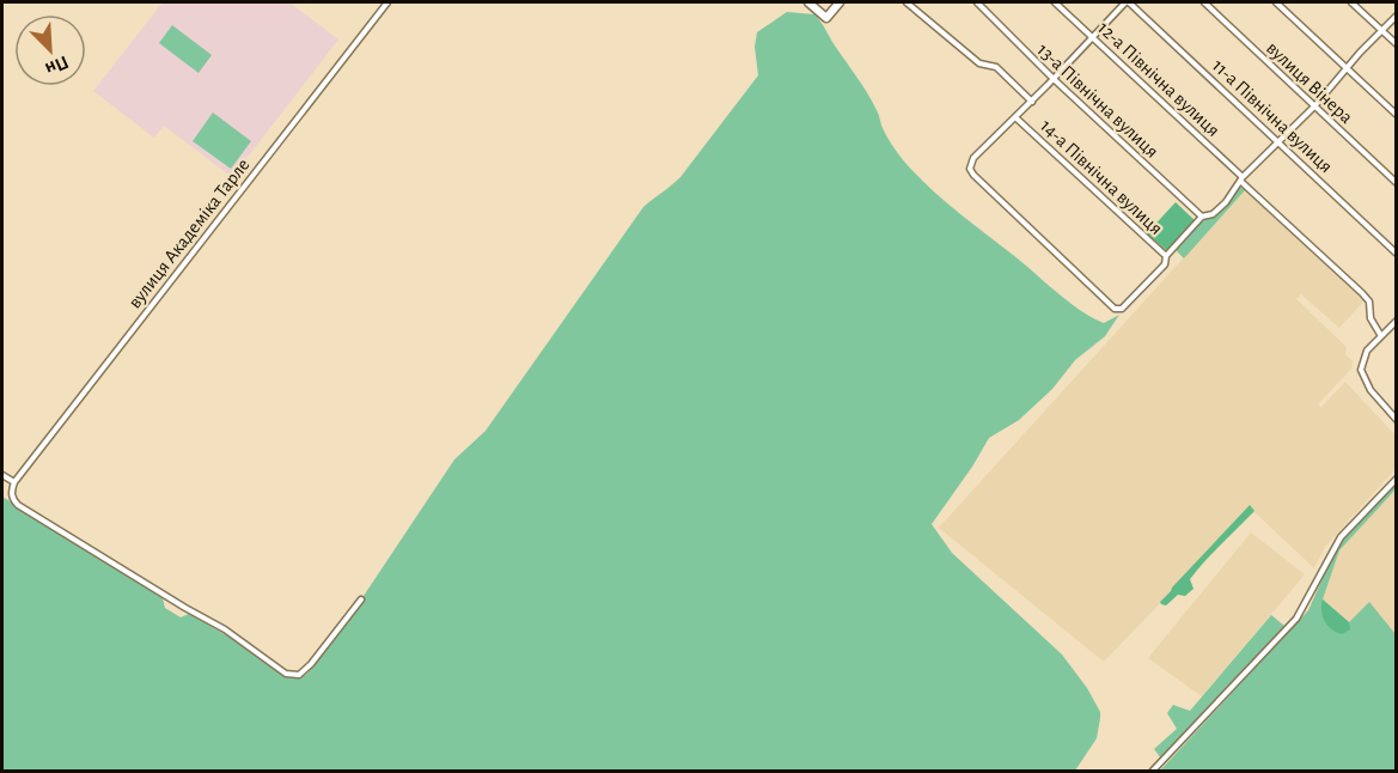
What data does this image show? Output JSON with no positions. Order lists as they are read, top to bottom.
{
  "streets": {
    "street": [
      "12-а Північна вулиця",
      "вулиця Вінера",
      "13-а Північна вулиця",
      "11-а Північна вулиця",
      "14-а Північна вулиця",
      "вулиця Академіка Тарле"
    ]
  },
  "north": "bottom right"
}
